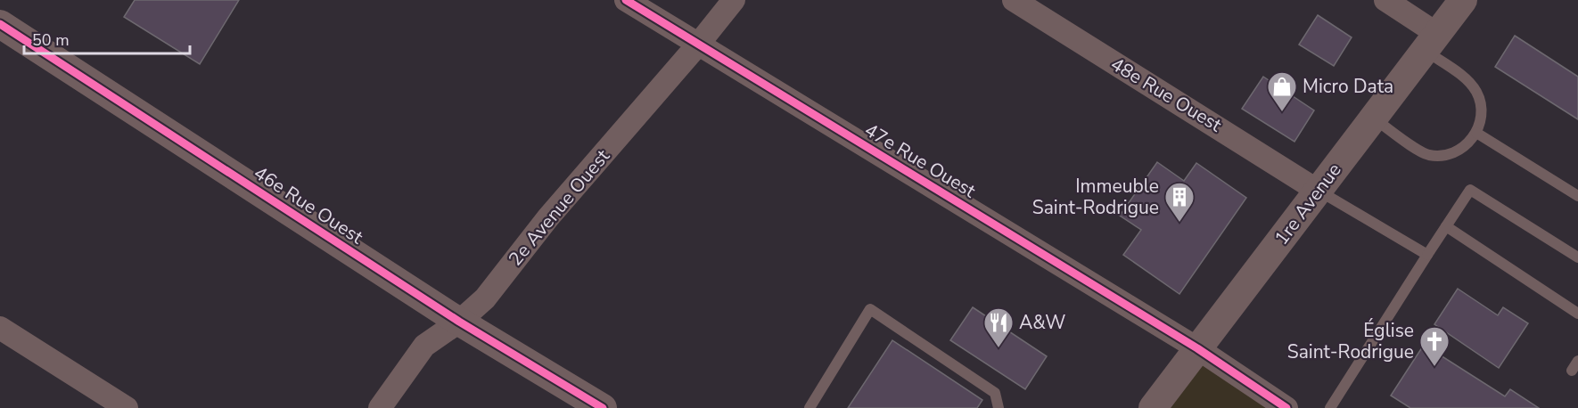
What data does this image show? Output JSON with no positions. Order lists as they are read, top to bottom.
{
  "streets": {
    "street": [
      "48e Rue Ouest",
      "47e Rue Ouest",
      "1re Avenue",
      "46e Rue Ouest",
      "2e Avenue Ouest"
    ]
  },
  "crossings": [
    ["48e Rue Ouest", "1re Avenue"],
    ["47e Rue Ouest", "1re Avenue"],
    ["47e Rue Ouest", "2e Avenue Ouest"],
    ["46e Rue Ouest", "2e Avenue Ouest"]
  ],
  "places": {
    "shop": ["Micro Data"],
    "building": ["Immeuble Saint-Rodrigue"],
    "restaurant": ["A&W"],
    "church": ["Église Saint-Rodrigue"]
  },
  "scale_bar": "50 m"
}
